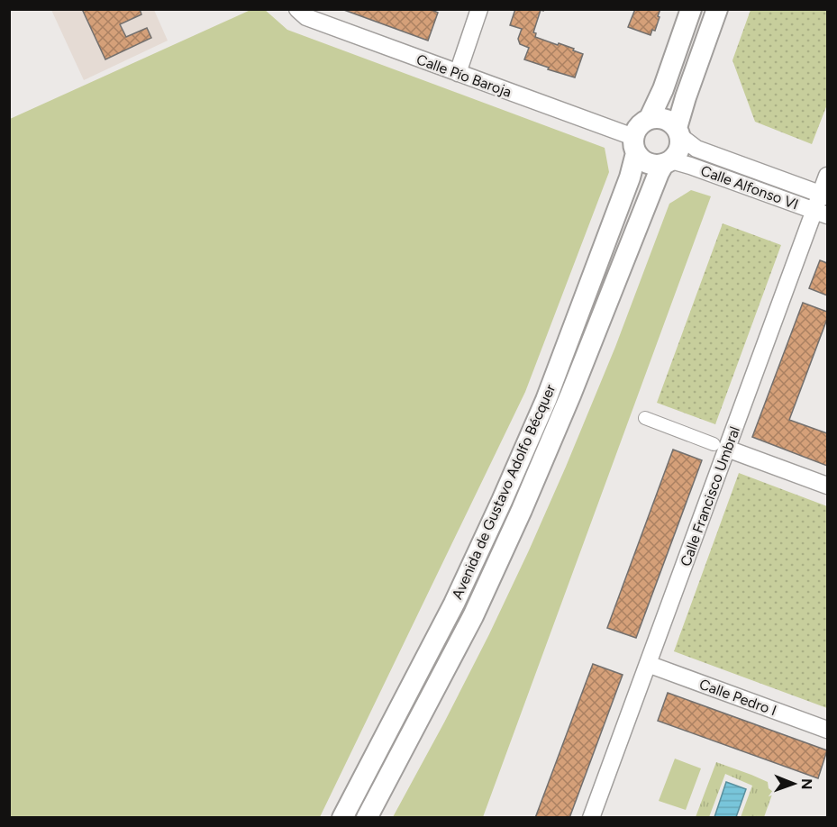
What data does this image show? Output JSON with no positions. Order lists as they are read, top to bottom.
{
  "streets": {
    "street": [
      "Calle Pío Baroja",
      "Calle Alfonso VI",
      "Avenida de Gustavo Adolfo Bécquer",
      "Calle Francisco Umbral",
      "Calle Pedro I"
    ]
  },
  "crossings": [
    ["Calle Pío Baroja", "Calle Alfonso VI"],
    ["Calle Pío Baroja", "Avenida de Gustavo Adolfo Bécquer"],
    ["Calle Alfonso VI", "Avenida de Gustavo Adolfo Bécquer"],
    ["Calle Alfonso VI", "Calle Francisco Umbral"],
    ["Calle Francisco Umbral", "Calle Pedro I"]
  ],
  "north": "right"
}
